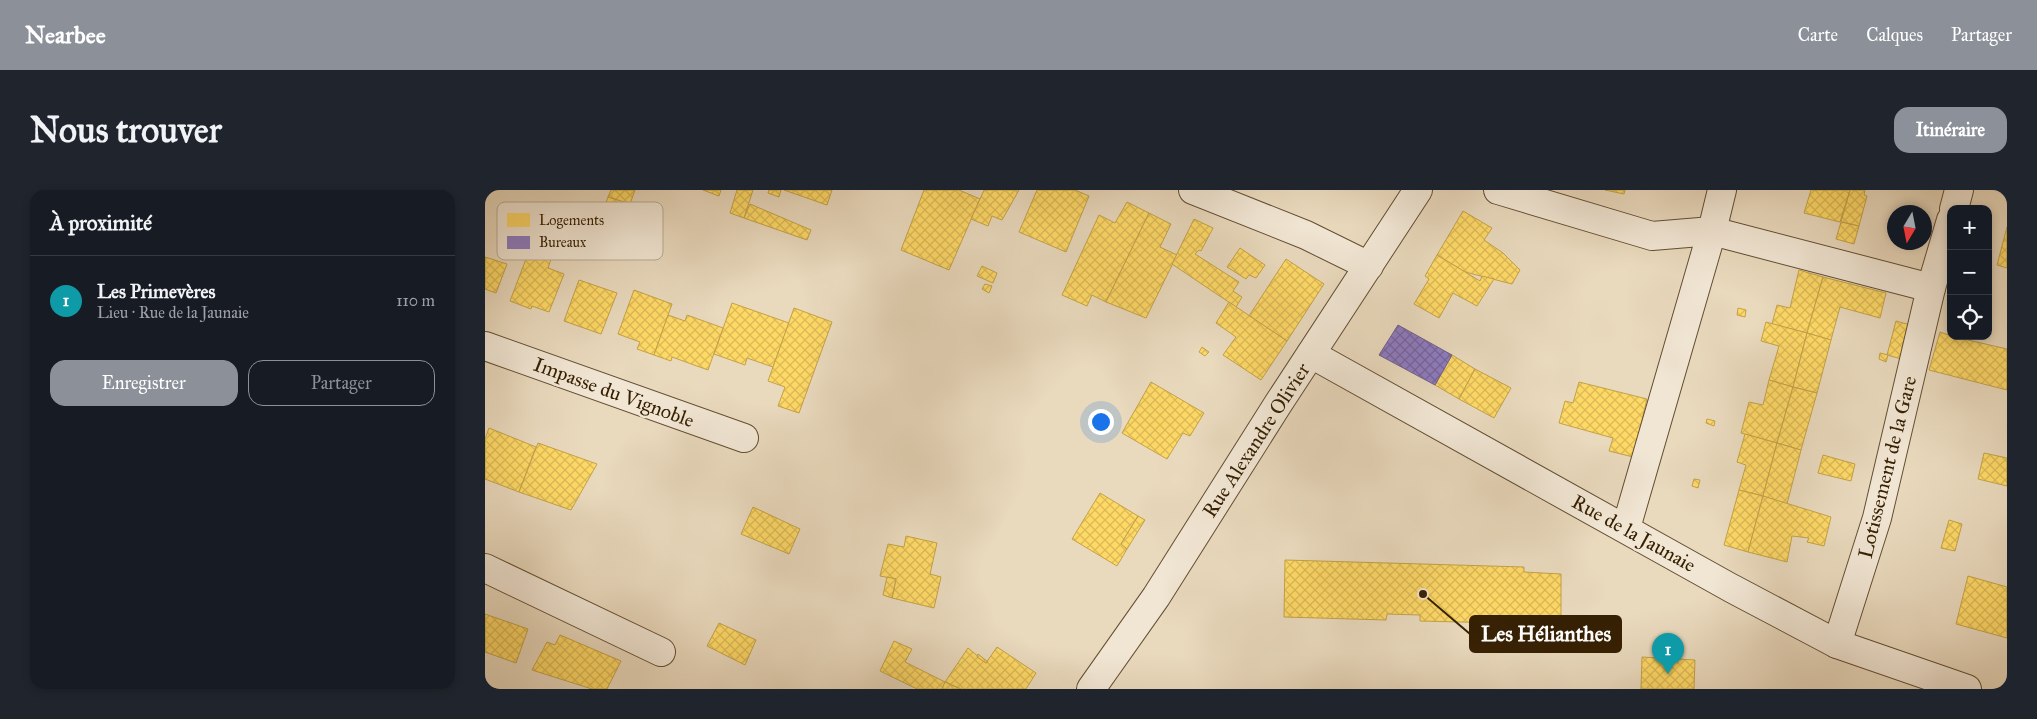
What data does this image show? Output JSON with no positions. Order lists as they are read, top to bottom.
{
  "streets": {
    "street": [
      "Impasse du Vignoble",
      "Rue Alexandre Olivier",
      "Lotissement de la Gare",
      "Rue de la Jaunaie"
    ]
  },
  "crossings": [
    ["Rue Alexandre Olivier", "Rue de la Jaunaie"],
    ["Lotissement de la Gare", "Rue de la Jaunaie"]
  ],
  "places": ["Les Hélianthes"],
  "legend": ["Logements", "Bureaux"],
  "north": "bottom",
  "page": {
    "header": "Nearbee",
    "nav": ["Carte", "Calques", "Partager"],
    "buttons": [
      "Itinéraire",
      ["Enregistrer", "Partager"]
    ],
    "title": "Nous trouver",
    "heading": "À proximité",
    "map_buttons": ["+", "−"],
    "list": [
      {
        "mark": "1",
        "name": "Les Primevères",
        "note": "Lieu · Rue de la Jaunaie",
        "value": "110 m"
      }
    ],
    "pins": "1"
  }
}
